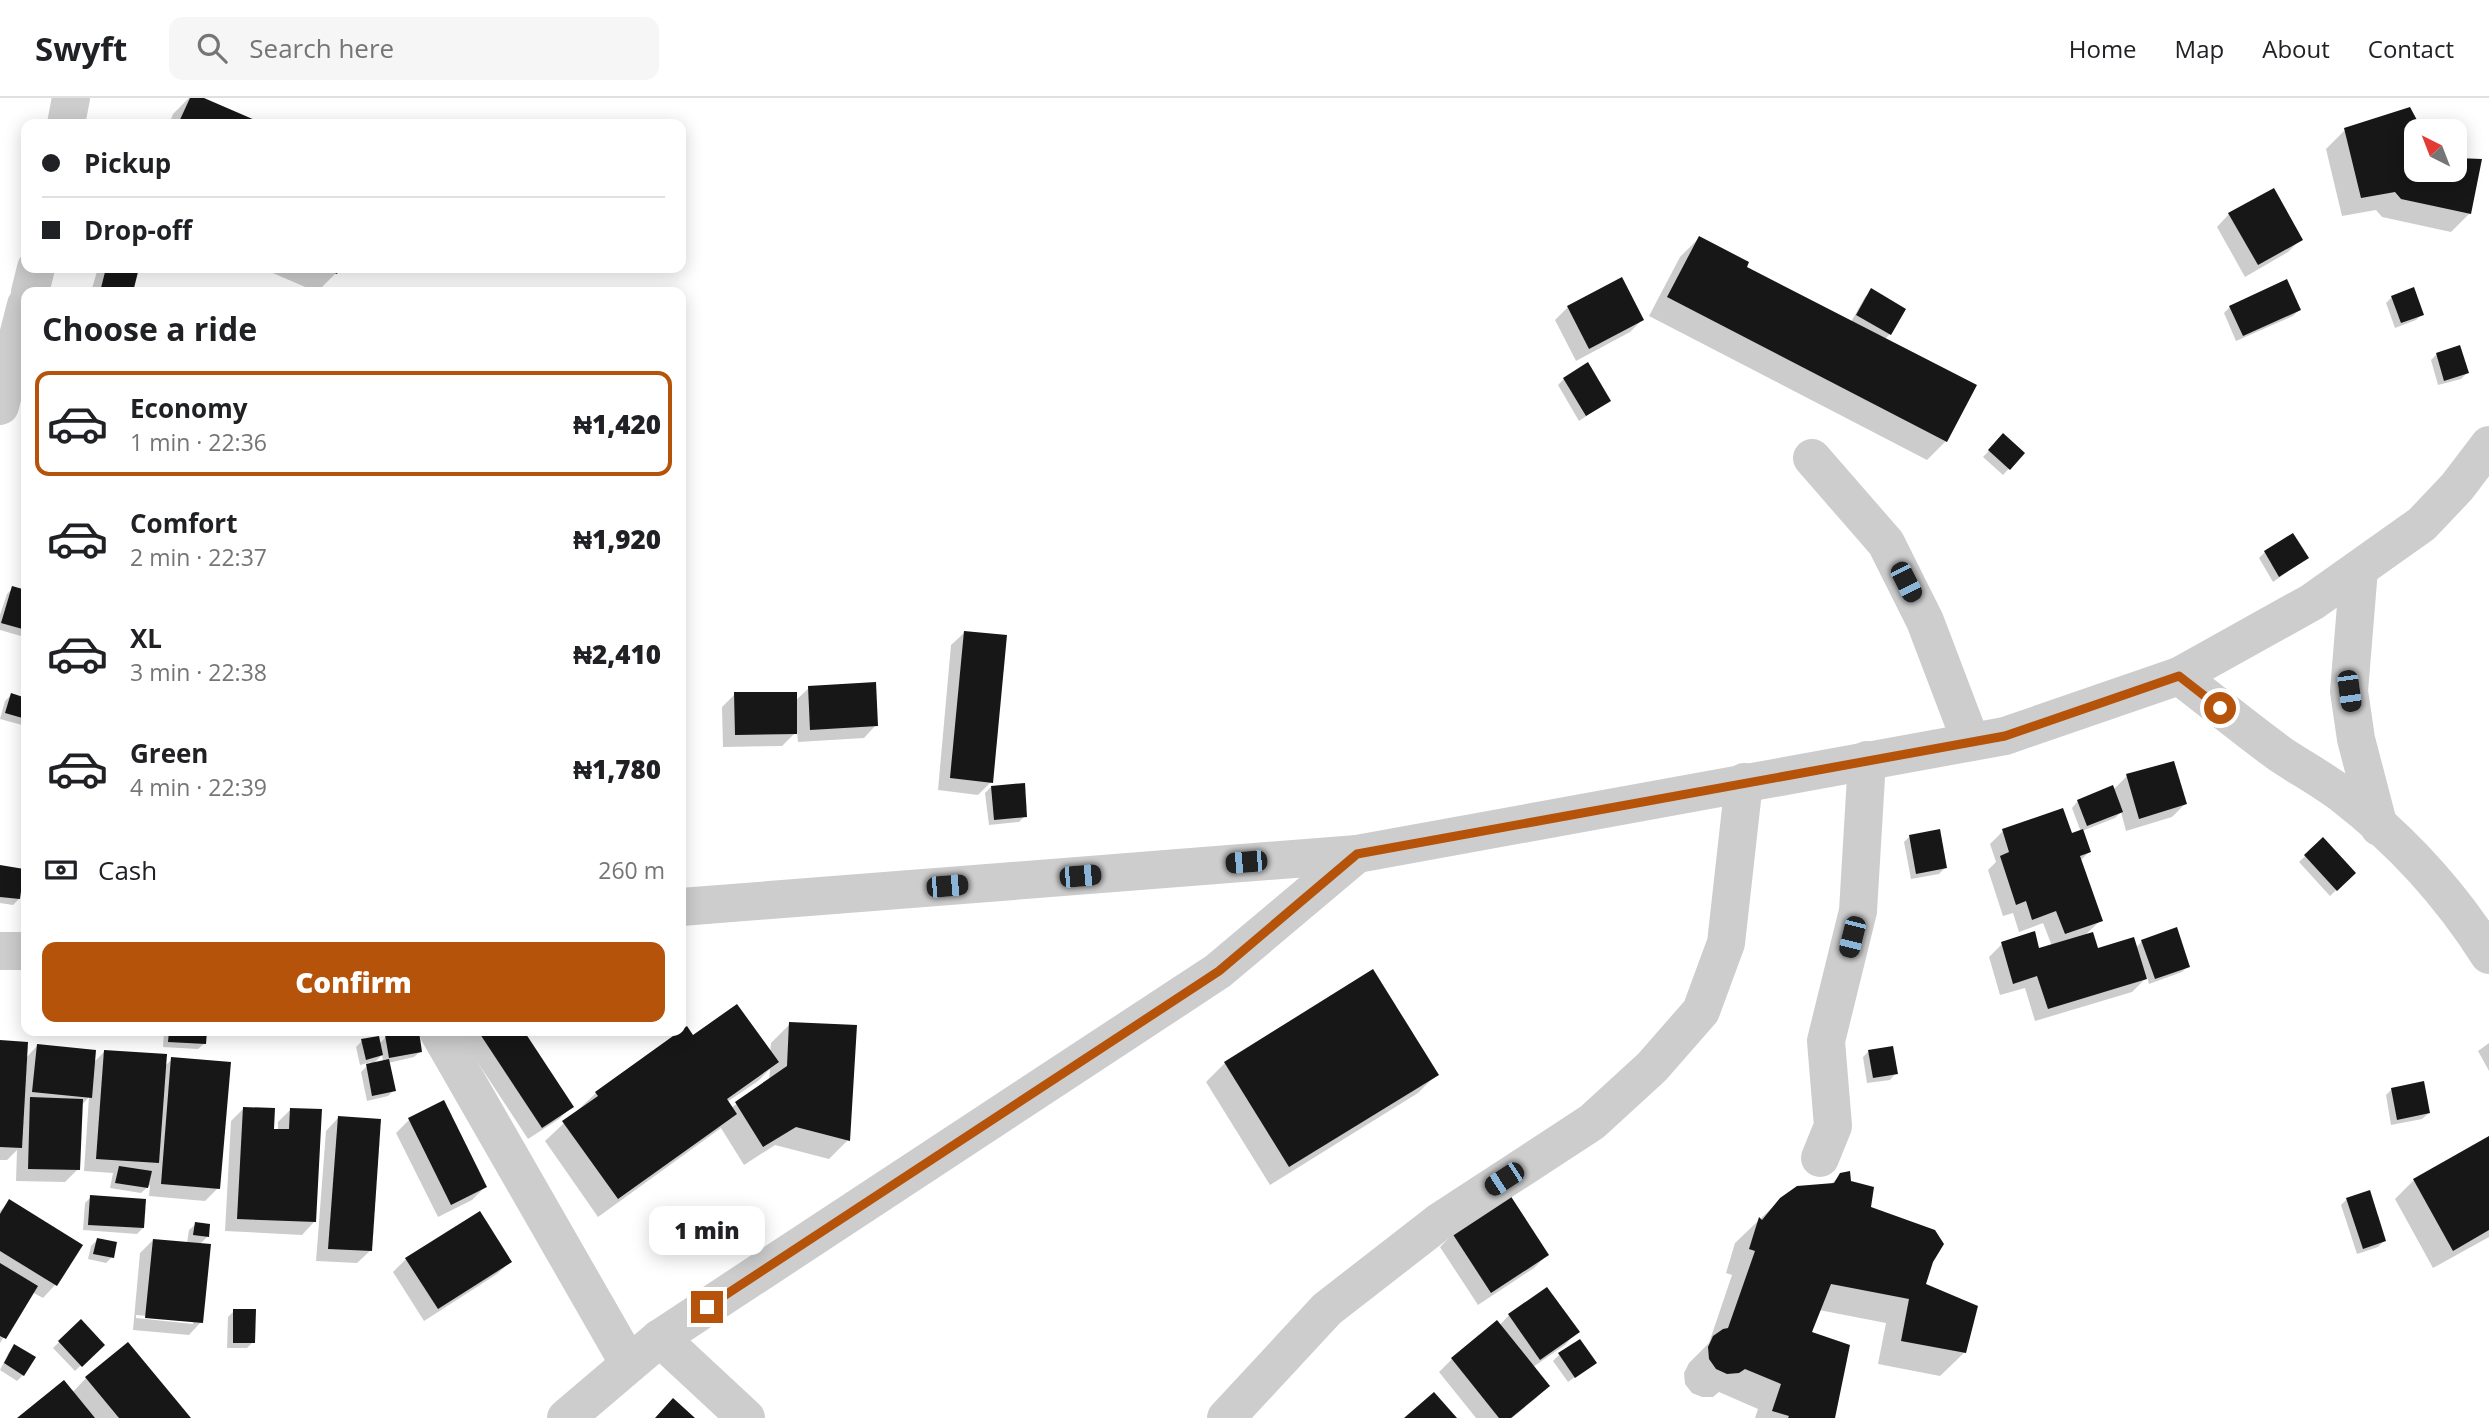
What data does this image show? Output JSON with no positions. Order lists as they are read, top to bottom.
{
  "north": "top left",
  "page": {
    "header": "Swyft",
    "search": "Search here",
    "nav": [
      "Home",
      "Map",
      "About",
      "Contact"
    ],
    "banner": ["Pickup", "Drop-off"],
    "heading": "Choose a ride",
    "list": [
      {
        "name": "Economy",
        "note": "1 min · 22:36",
        "value": "₦1,420"
      },
      {
        "name": "Comfort",
        "note": "2 min · 22:37",
        "value": "₦1,920"
      },
      {
        "name": "XL",
        "note": "3 min · 22:38",
        "value": "₦2,410"
      },
      {
        "name": "Green",
        "note": "4 min · 22:39",
        "value": "₦1,780"
      }
    ],
    "pay": ["Cash", "260 m"],
    "buttons": "Confirm",
    "bubble": "1 min"
  }
}
